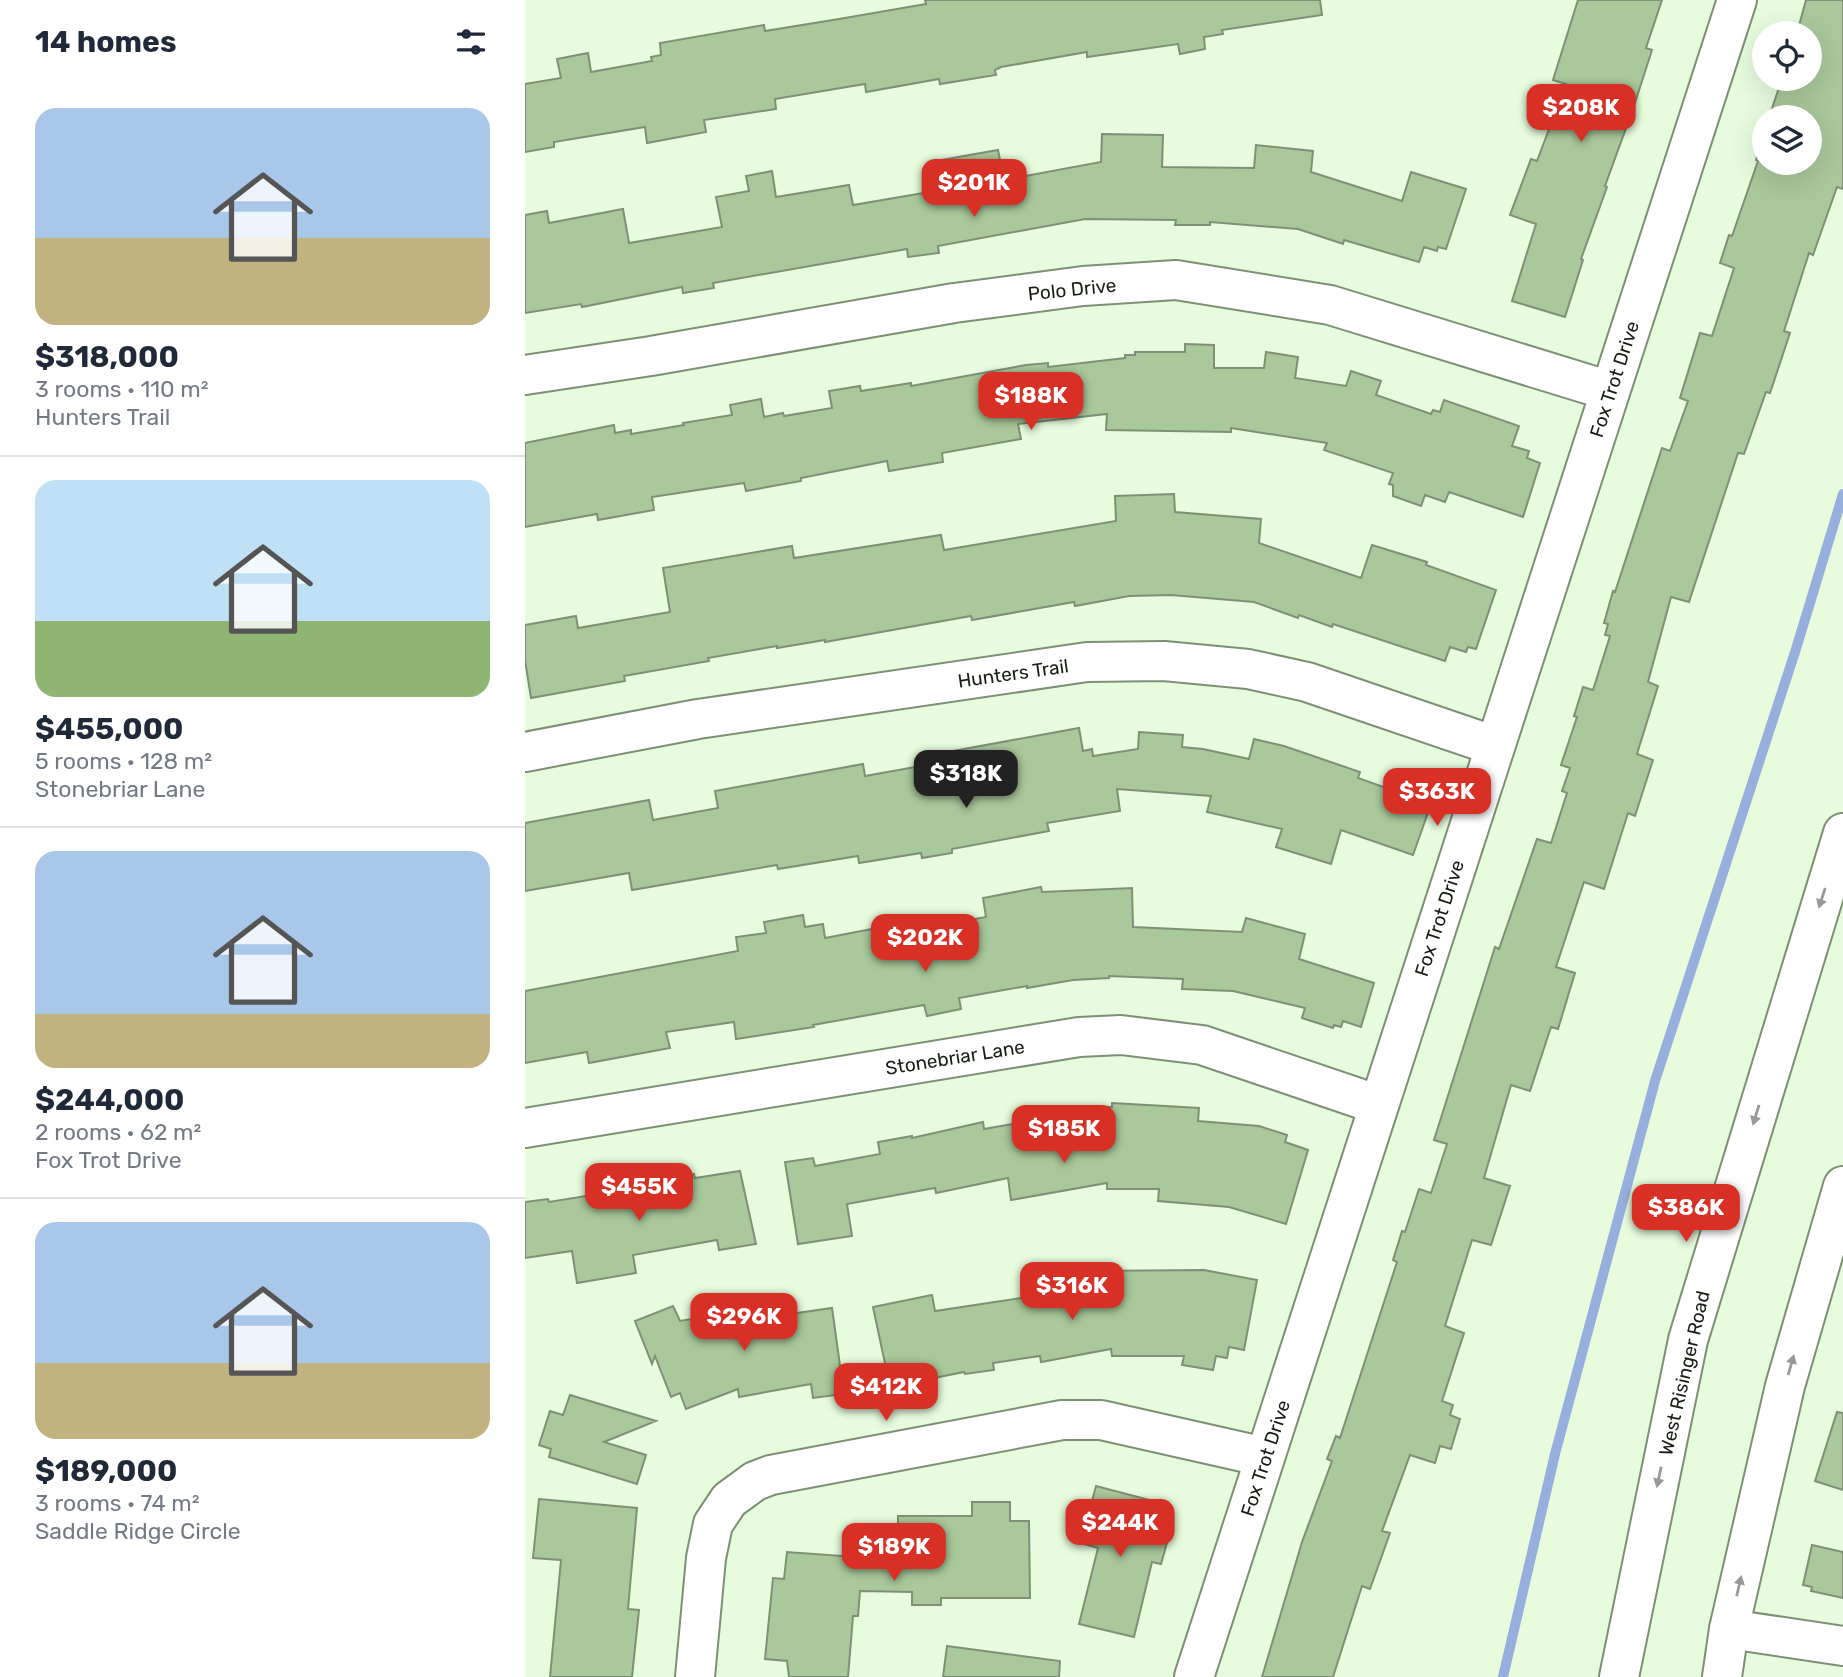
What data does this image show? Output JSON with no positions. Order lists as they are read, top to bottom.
{
  "streets": {
    "street": [
      "Polo Drive",
      "Fox Trot Drive",
      "Hunters Trail",
      "Stonebriar Lane",
      "West Risinger Road"
    ]
  },
  "crossings": [
    ["Polo Drive", "Fox Trot Drive"],
    ["Fox Trot Drive", "Hunters Trail"],
    ["Fox Trot Drive", "Stonebriar Lane"]
  ],
  "page": {
    "heading": "14 homes",
    "list": [
      {
        "name": "$318,000",
        "note": "3 rooms · 110 m² · Hunters Trail"
      },
      {
        "name": "$455,000",
        "note": "5 rooms · 128 m² · Stonebriar Lane"
      },
      {
        "name": "$244,000",
        "note": "2 rooms · 62 m² · Fox Trot Drive"
      },
      {
        "name": "$189,000",
        "note": "3 rooms · 74 m² · Saddle Ridge Circle"
      }
    ],
    "price": [
      "$208K",
      "$201K",
      "$188K",
      "$318K",
      "$363K",
      "$202K",
      "$185K",
      "$455K",
      "$386K",
      "$316K",
      "$296K",
      "$412K",
      "$244K",
      "$189K"
    ]
  }
}
